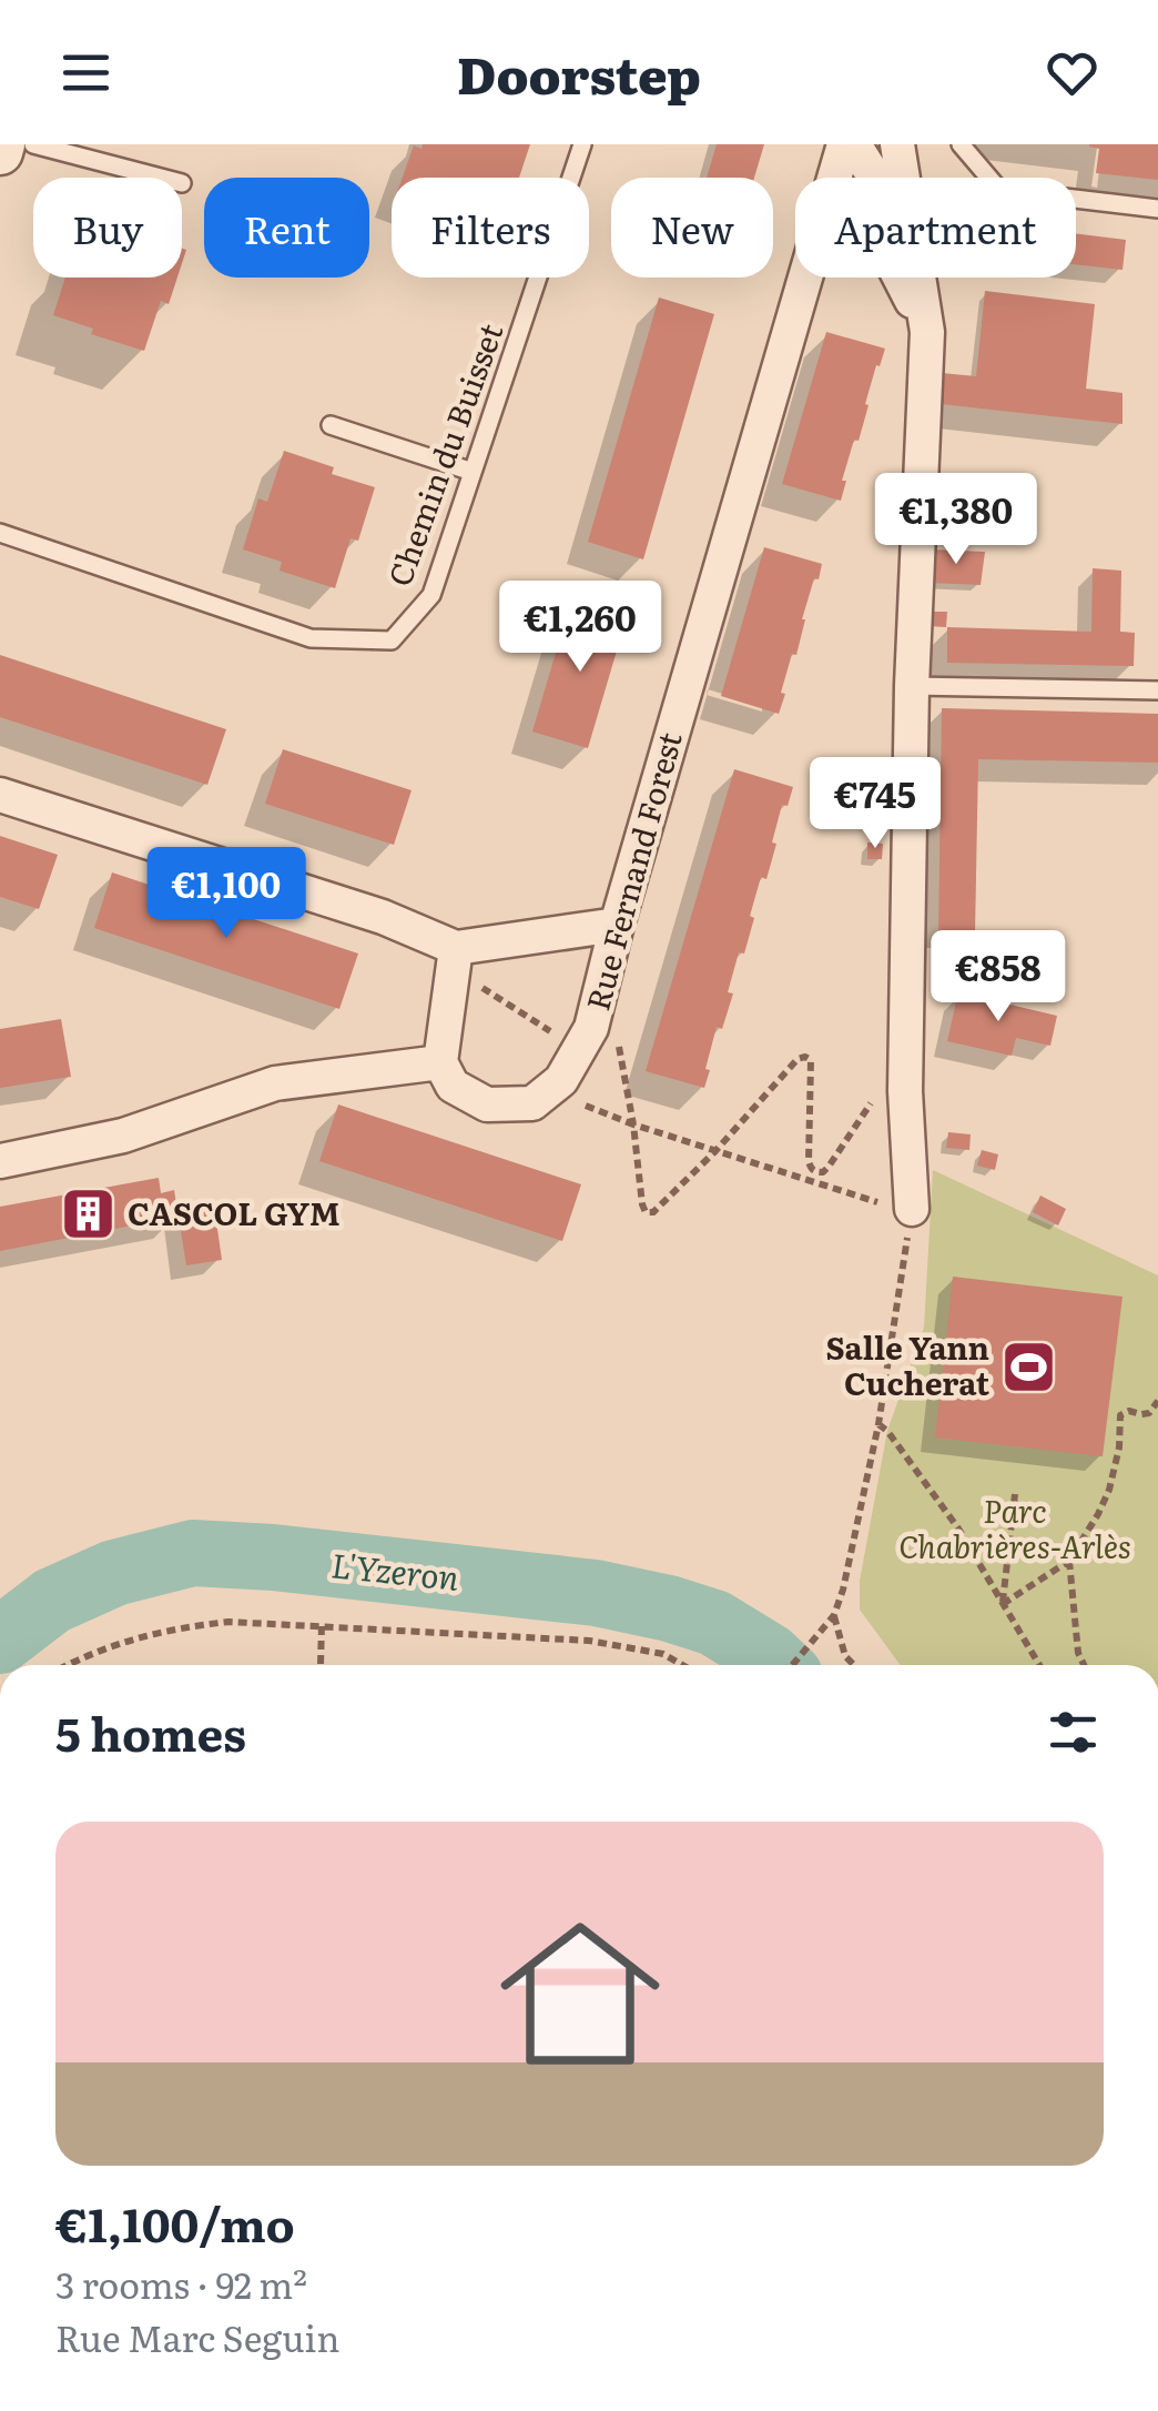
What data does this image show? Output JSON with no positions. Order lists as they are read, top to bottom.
{
  "streets": {
    "street": ["Rue Fernand Forest"],
    "lane": ["Chemin du Buisset"]
  },
  "water": ["L'Yzeron"],
  "parks": ["Parc Chabrières-Arlès"],
  "places": {
    "building": ["CASCOL GYM"],
    "sports": ["Salle Yann Cucherat"]
  },
  "page": {
    "header": "Doorstep",
    "chip": [
      "Buy",
      "Rent",
      "Filters",
      "New",
      "Apartment"
    ],
    "price": [
      "€1,380",
      "€1,260",
      "€745",
      "€1,100",
      "€858"
    ],
    "heading": "5 homes",
    "list": [
      {
        "name": "€1,100/mo",
        "note": "3 rooms · 92 m² · Rue Marc Seguin"
      }
    ]
  }
}
